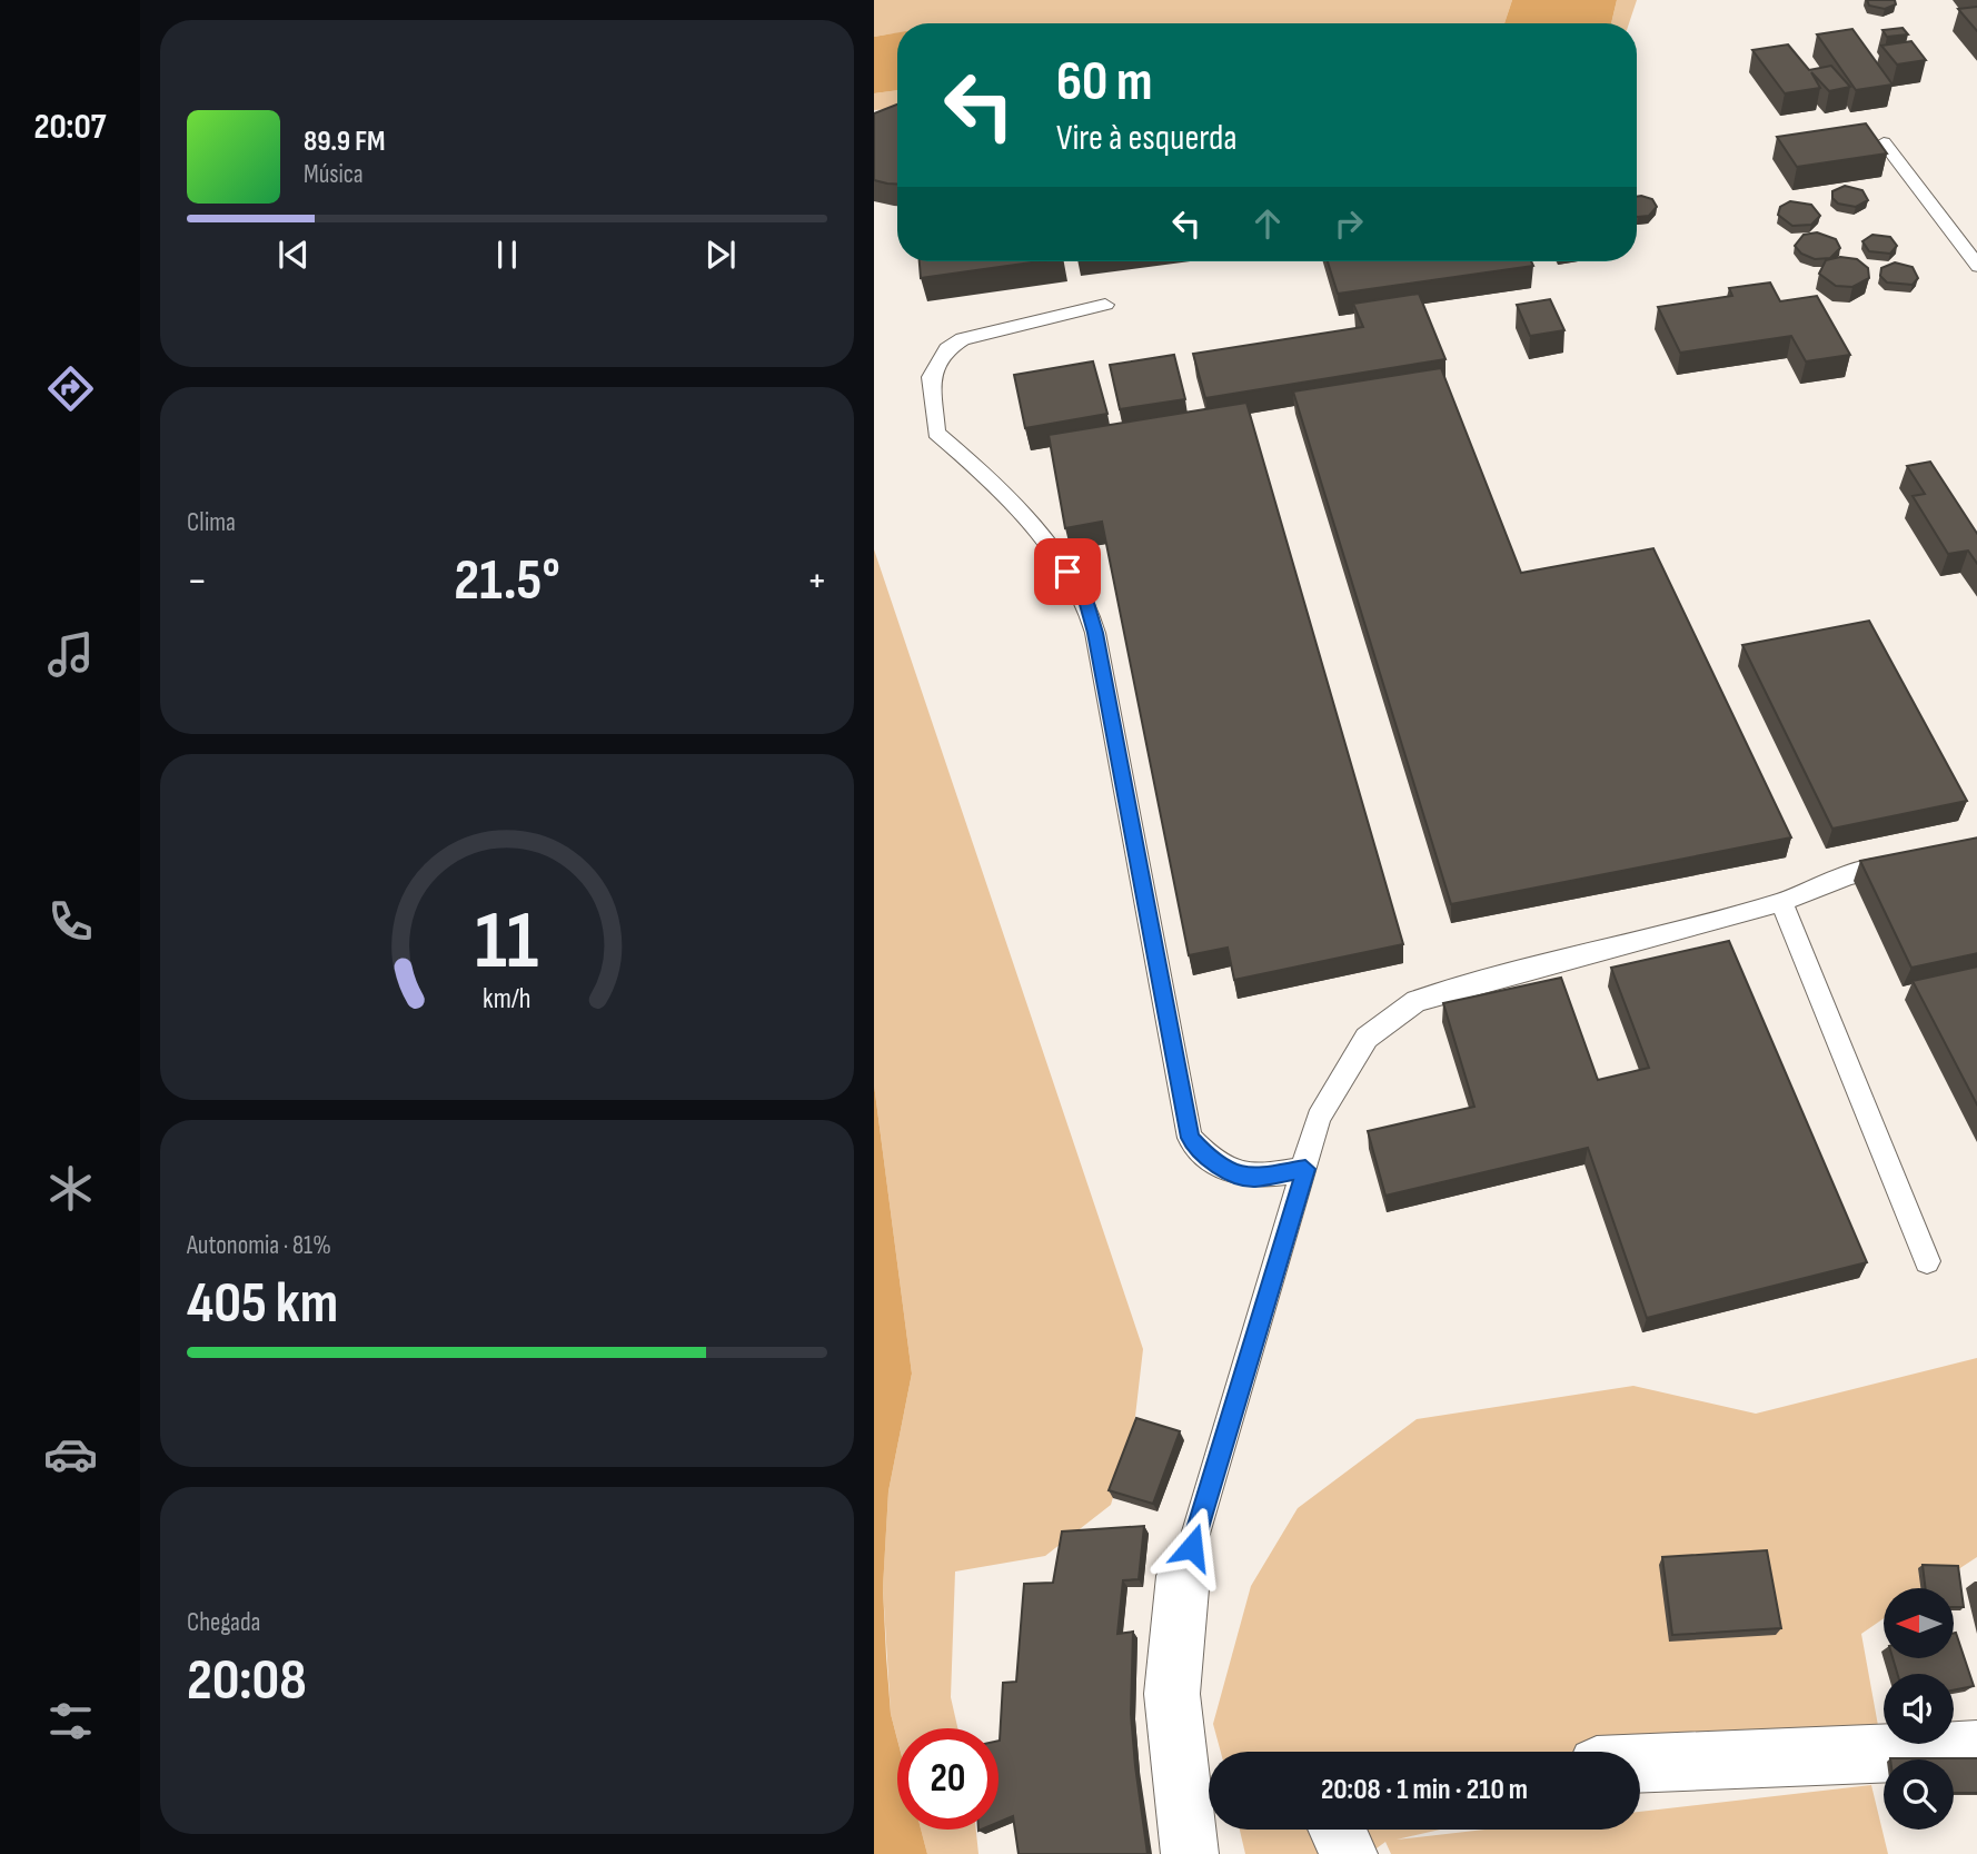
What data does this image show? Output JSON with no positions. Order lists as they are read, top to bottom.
{
  "north": "left",
  "page": {
    "tabs": "20:07",
    "turn": ["60 m", "Vire à esquerda"],
    "song": ["89.9 FM", "Música"],
    "tile": [
      "Clima",
      ["Autonomia · 81%", "405 km"],
      ["Chegada", "20:08"]
    ],
    "heat": ["−", "21.5°", "+"],
    "limit": "20",
    "trip": "20:08 · 1 min · 210 m",
    "gauge": ["11", "km/h"]
  }
}
